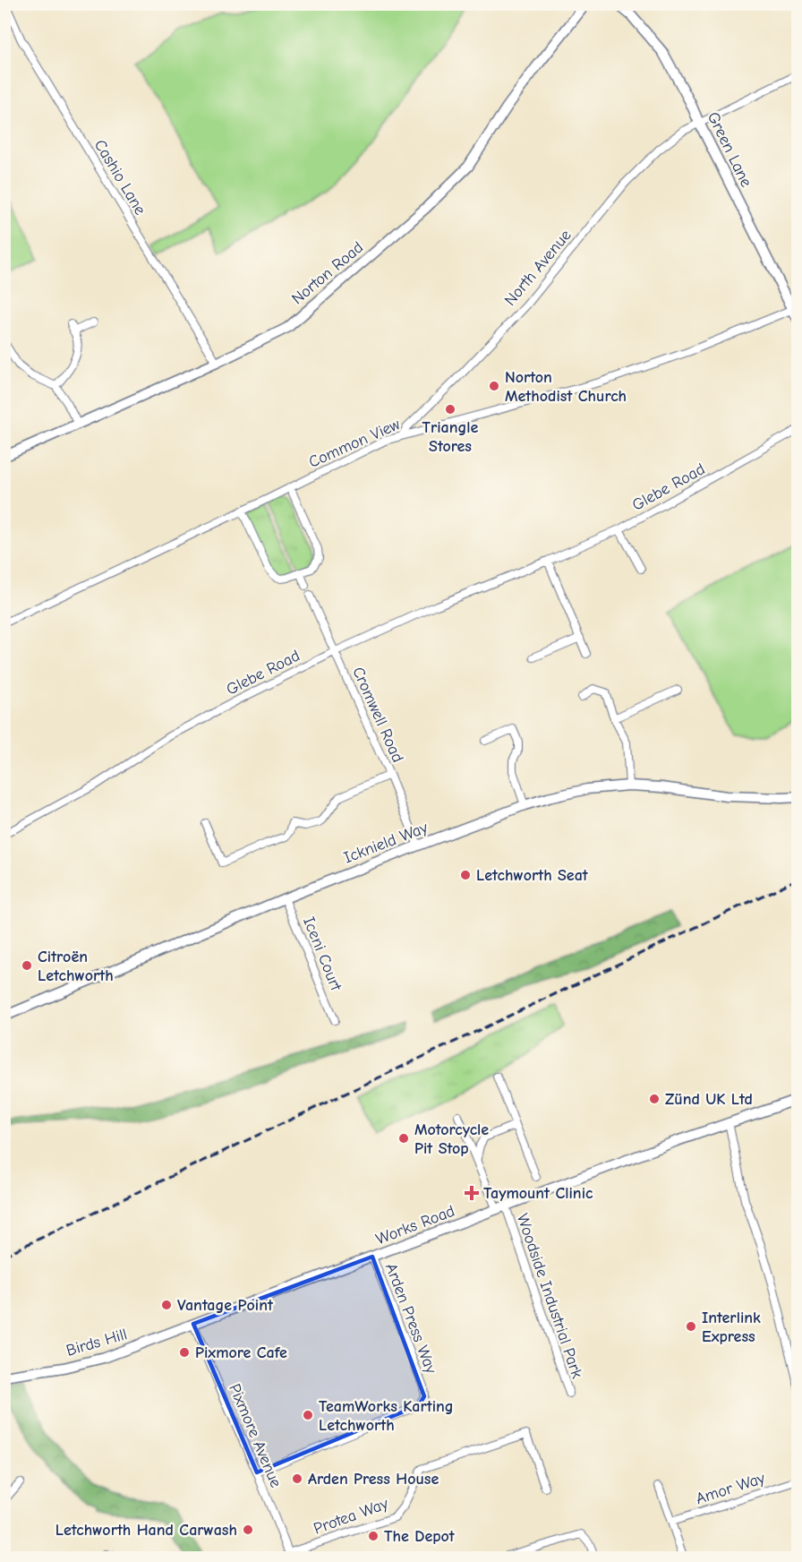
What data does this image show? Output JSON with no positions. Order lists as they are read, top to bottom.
{
  "streets": {
    "street": [
      "Green Lane",
      "Cashio Lane",
      "North Avenue",
      "Norton Road",
      "Common View",
      "Glebe Road",
      "Cromwell Road",
      "Icknield Way",
      "Iceni Court",
      "Works Road",
      "Woodside Industrial Park",
      "Arden Press Way",
      "Birds Hill",
      "Pixmore Avenue",
      "Amor Way",
      "Protea Way"
    ]
  },
  "crossings": [
    ["Green Lane", "North Avenue"],
    ["Green Lane", "Common View"],
    ["Cashio Lane", "Norton Road"],
    ["North Avenue", "Common View"],
    ["Glebe Road", "Cromwell Road"],
    ["Cromwell Road", "Icknield Way"],
    ["Icknield Way", "Iceni Court"],
    ["Works Road", "Woodside Industrial Park"],
    ["Works Road", "Arden Press Way"],
    ["Works Road", "Birds Hill"],
    ["Works Road", "Pixmore Avenue"],
    ["Arden Press Way", "Pixmore Avenue"],
    ["Birds Hill", "Pixmore Avenue"],
    ["Pixmore Avenue", "Protea Way"]
  ],
  "places": {
    "other": [
      "Norton Methodist Church",
      "Triangle Stores",
      "Letchworth Seat",
      "Citroën Letchworth",
      "Zünd UK Ltd",
      "Motorcycle Pit Stop",
      "Vantage Point",
      "Interlink Express",
      "Pixmore Cafe",
      "TeamWorks Karting Letchworth",
      "Arden Press House",
      "Letchworth Hand Carwash",
      "The Depot"
    ],
    "health": ["Taymount Clinic"]
  }
}
